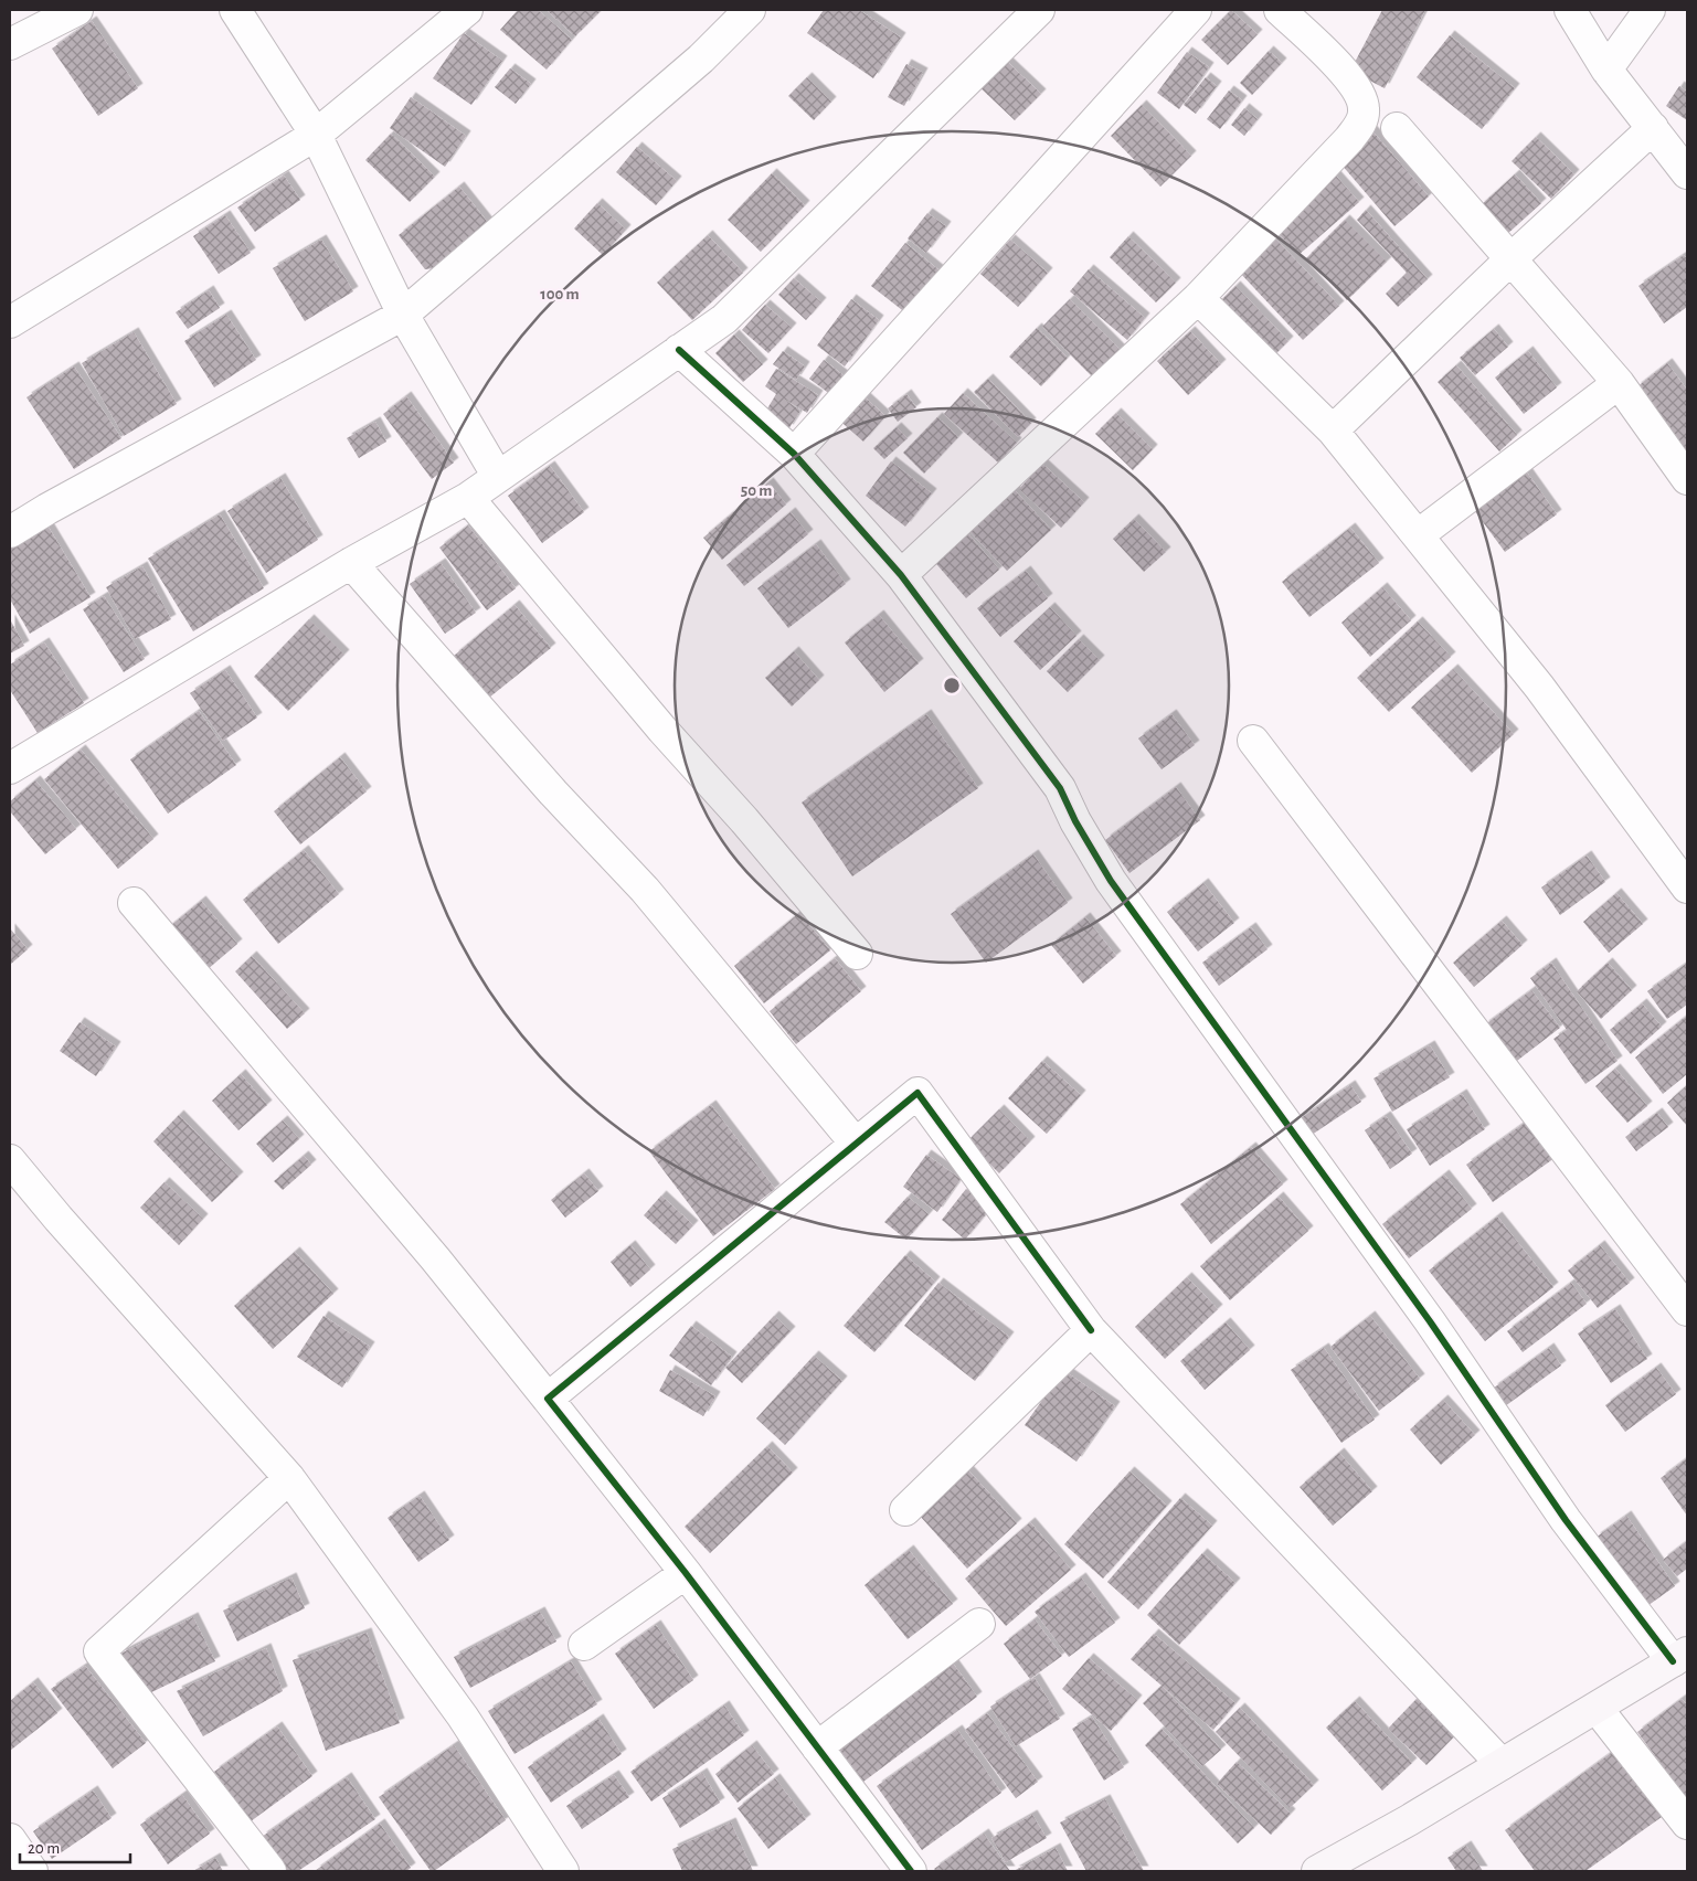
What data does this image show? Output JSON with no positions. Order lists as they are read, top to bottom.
{
  "scale_bar": "20 m",
  "rings": ["100 m", "50 m"]
}
